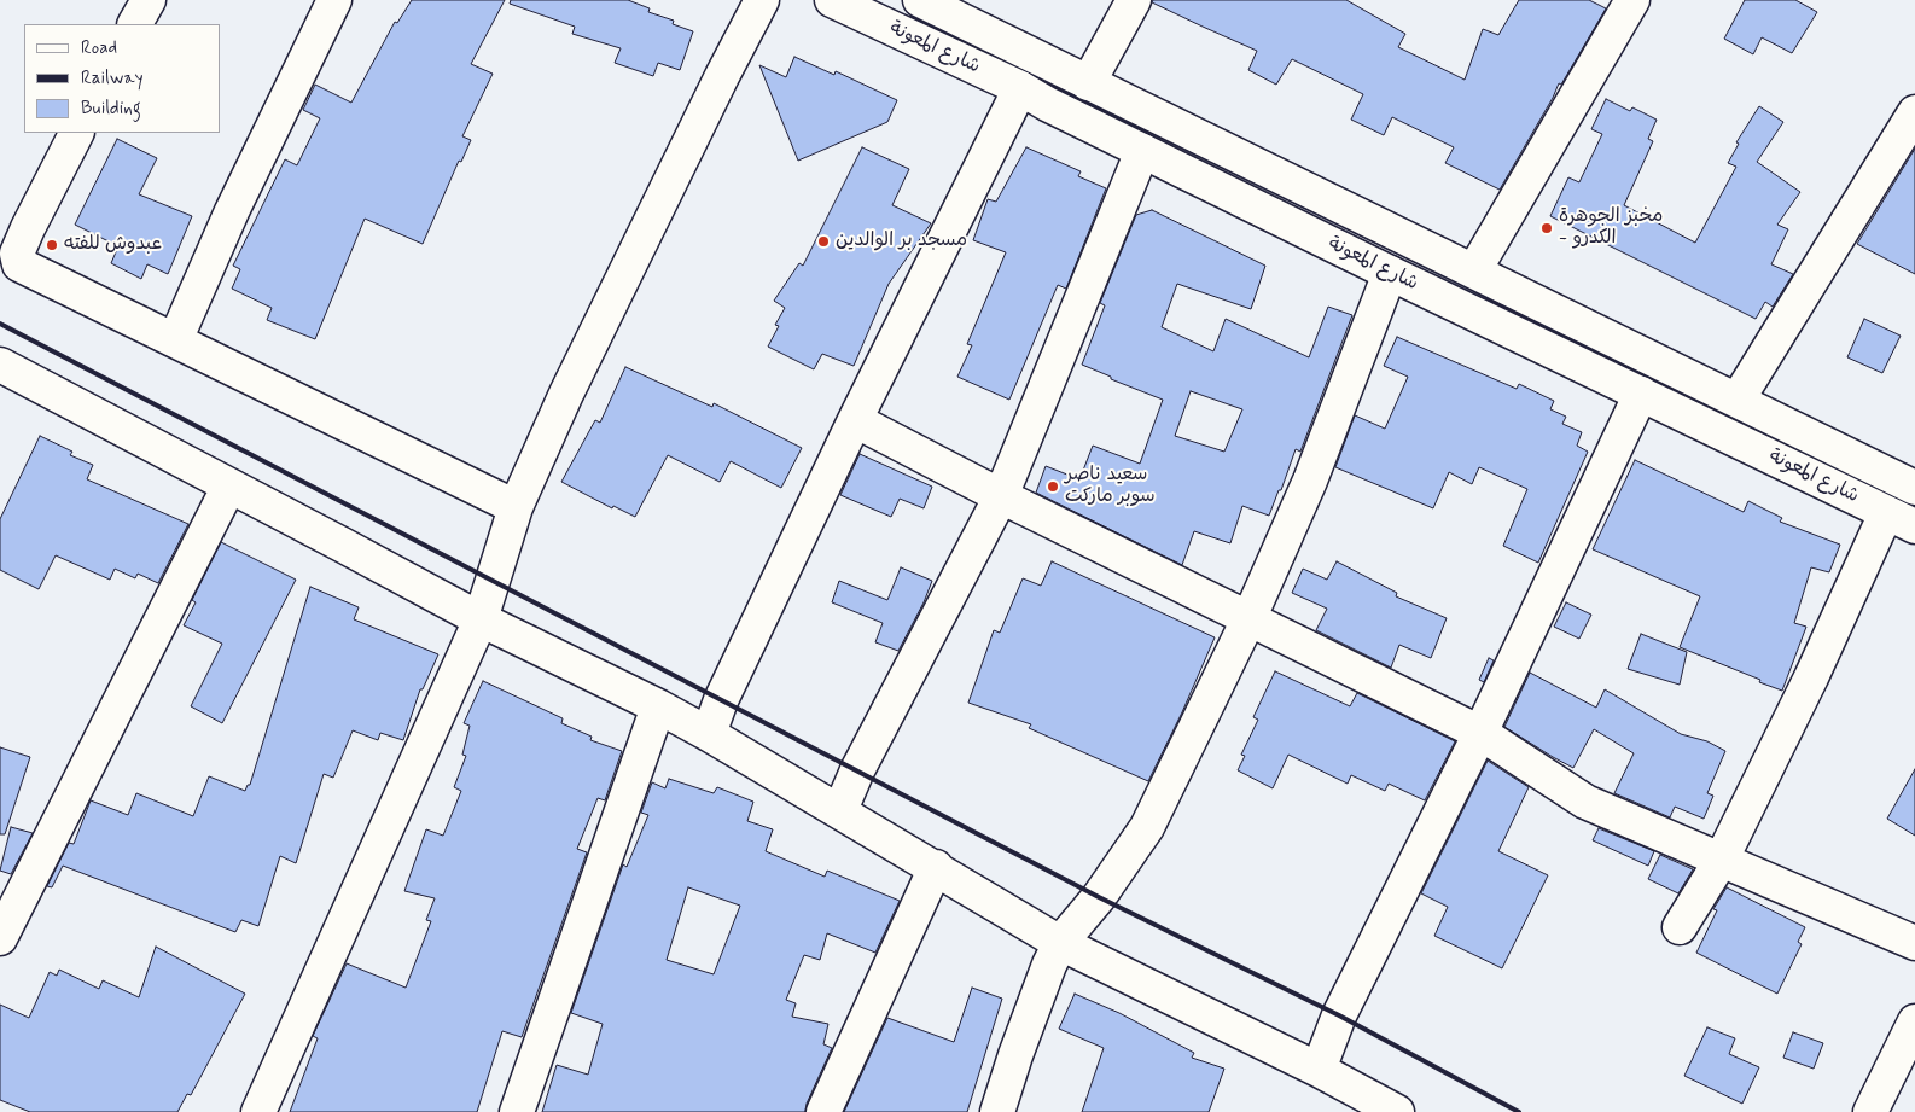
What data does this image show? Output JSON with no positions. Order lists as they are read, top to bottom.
{
  "streets": {
    "main road": ["شارع المعونة"]
  },
  "places": [
    "مخبز الجوهرة - الكدرو",
    "مسجد بر الوالدين",
    "عبدوش للفته",
    "سعيد ناصر سوبر ماركت"
  ],
  "legend": ["Road", "Railway", "Building"]
}
